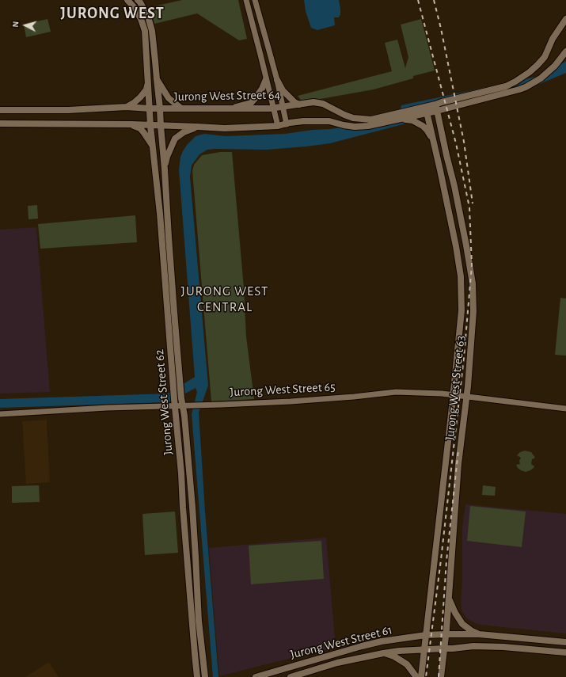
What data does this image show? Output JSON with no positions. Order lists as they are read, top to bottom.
{
  "streets": {
    "street": [
      "Jurong West Street 64",
      "Jurong West Street 63",
      "Jurong West Street 65",
      "Jurong West Street 62",
      "Jurong West Street 61"
    ]
  },
  "crossings": [
    ["Jurong West Street 64", "Jurong West Street 63"],
    ["Jurong West Street 64", "Jurong West Street 62"],
    ["Jurong West Street 63", "Jurong West Street 65"],
    ["Jurong West Street 63", "Jurong West Street 61"],
    ["Jurong West Street 65", "Jurong West Street 62"]
  ],
  "districts": ["JURONG WEST", "JURONG WEST CENTRAL"],
  "north": "left"
}
